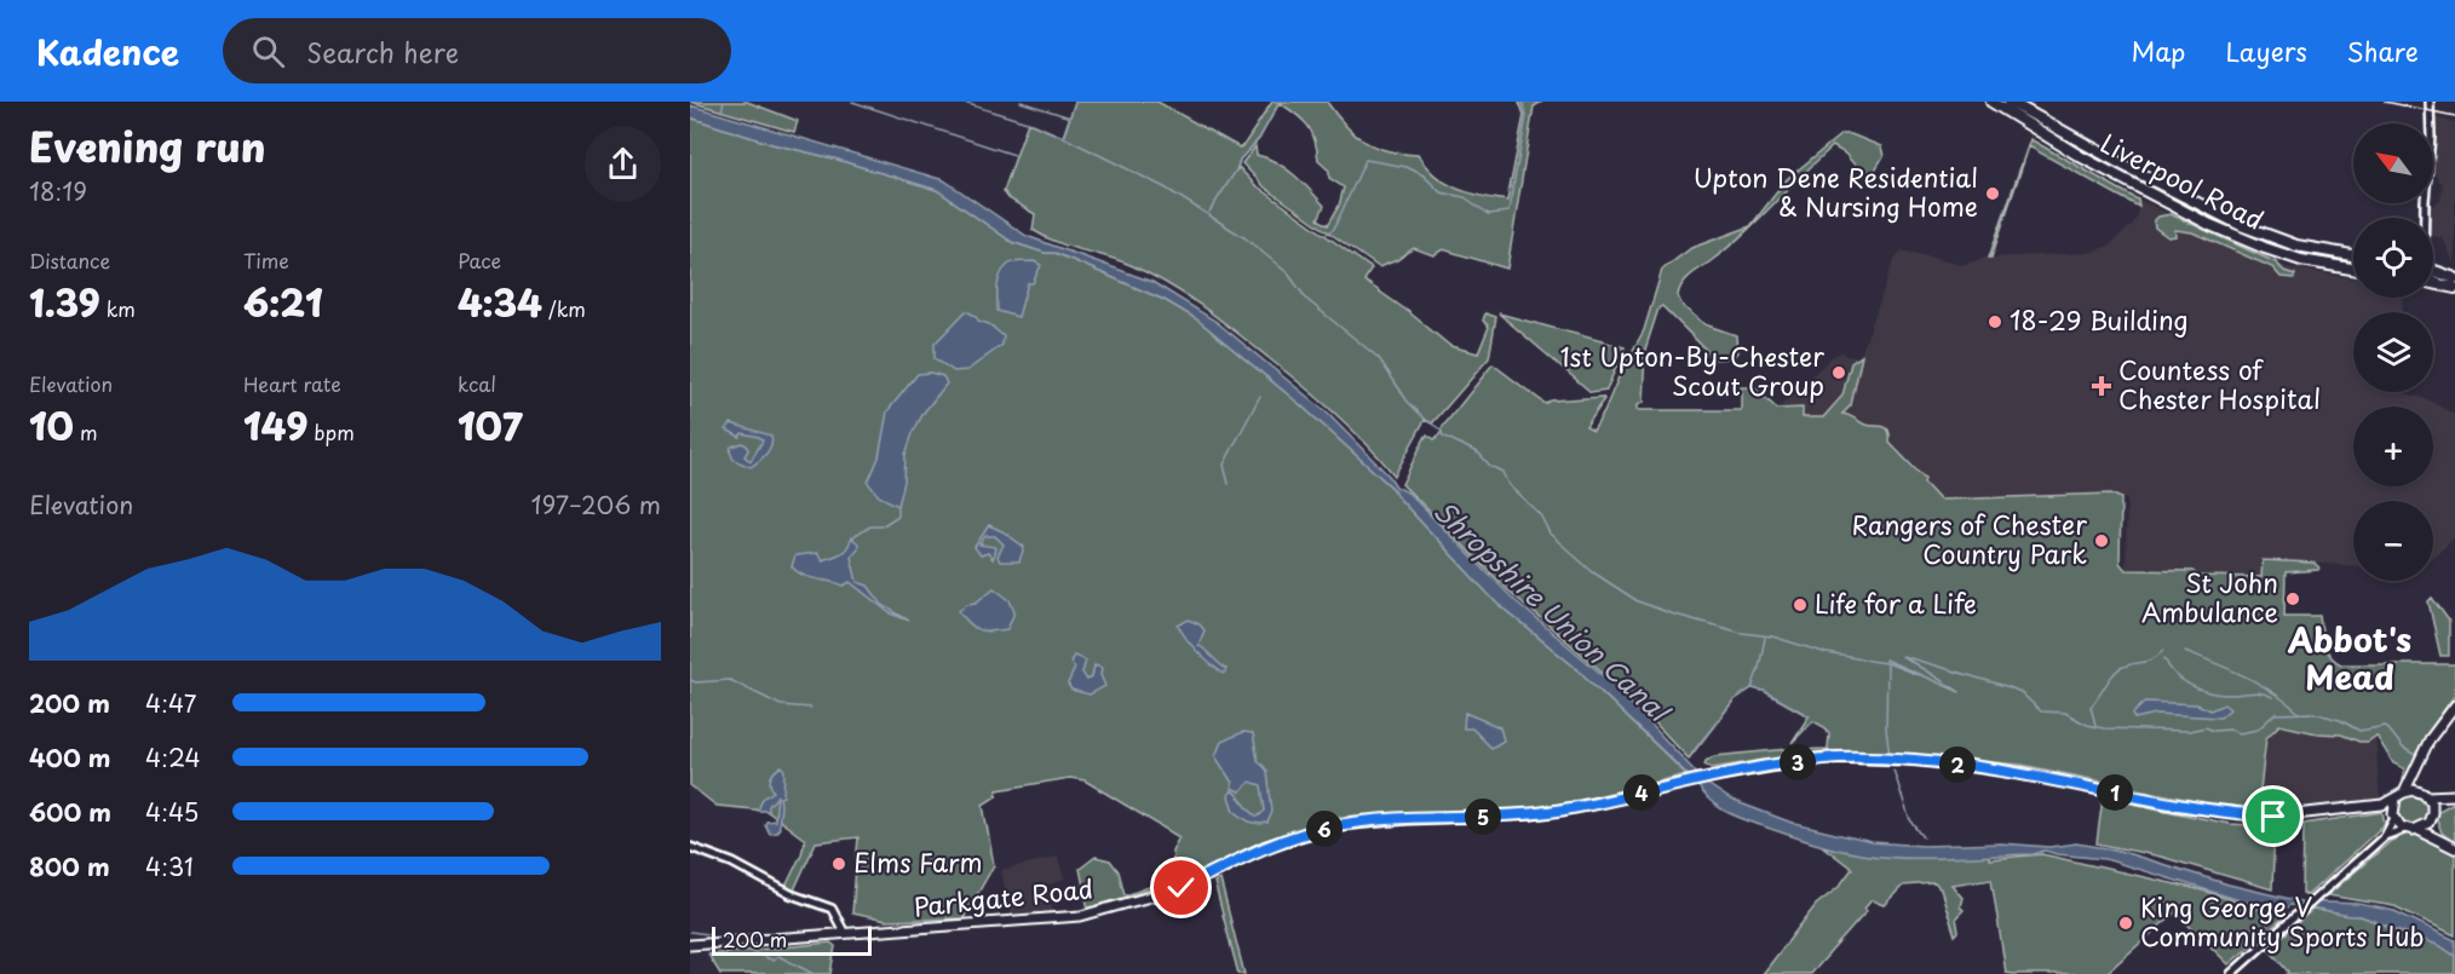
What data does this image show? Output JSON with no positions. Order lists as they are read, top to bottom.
{
  "streets": {
    "highway": ["Liverpool Road"],
    "main road": ["Parkgate Road"]
  },
  "districts": ["Abbot's Mead"],
  "water": ["Shropshire Union Canal"],
  "places": {
    "other": [
      "Upton Dene Residential & Nursing Home",
      "18-29 Building",
      "1st Upton-By-Chester Scout Group",
      "Rangers of Chester Country Park",
      "St John Ambulance",
      "Life for a Life",
      "Elms Farm",
      "King George V Community Sports Hub"
    ],
    "health": ["Countess of Chester Hospital"]
  },
  "scale_bar": "200 m",
  "north": "top left",
  "page": {
    "header": "Kadence",
    "search": "Search here",
    "nav": ["Map", "Layers", "Share"],
    "heading": ["Evening run", "18:19"],
    "map_buttons": ["+", "−"],
    "stats": [
      ["Distance", "1.39 km"],
      ["Time", "6:21"],
      ["Pace", "4:34 /km"],
      ["Elevation", "10 m"],
      ["Heart rate", "149 bpm"],
      ["kcal", "107"]
    ],
    "chart": ["Elevation", "197–206 m"],
    "list": [
      {
        "name": "200 m",
        "note": "4:47"
      },
      {
        "name": "400 m",
        "note": "4:24"
      },
      {
        "name": "600 m",
        "note": "4:45"
      },
      {
        "name": "800 m",
        "note": "4:31"
      }
    ],
    "pins": [
      "3",
      "2",
      "1",
      "4",
      "5",
      "6"
    ],
    "scale": "200 m"
  }
}
